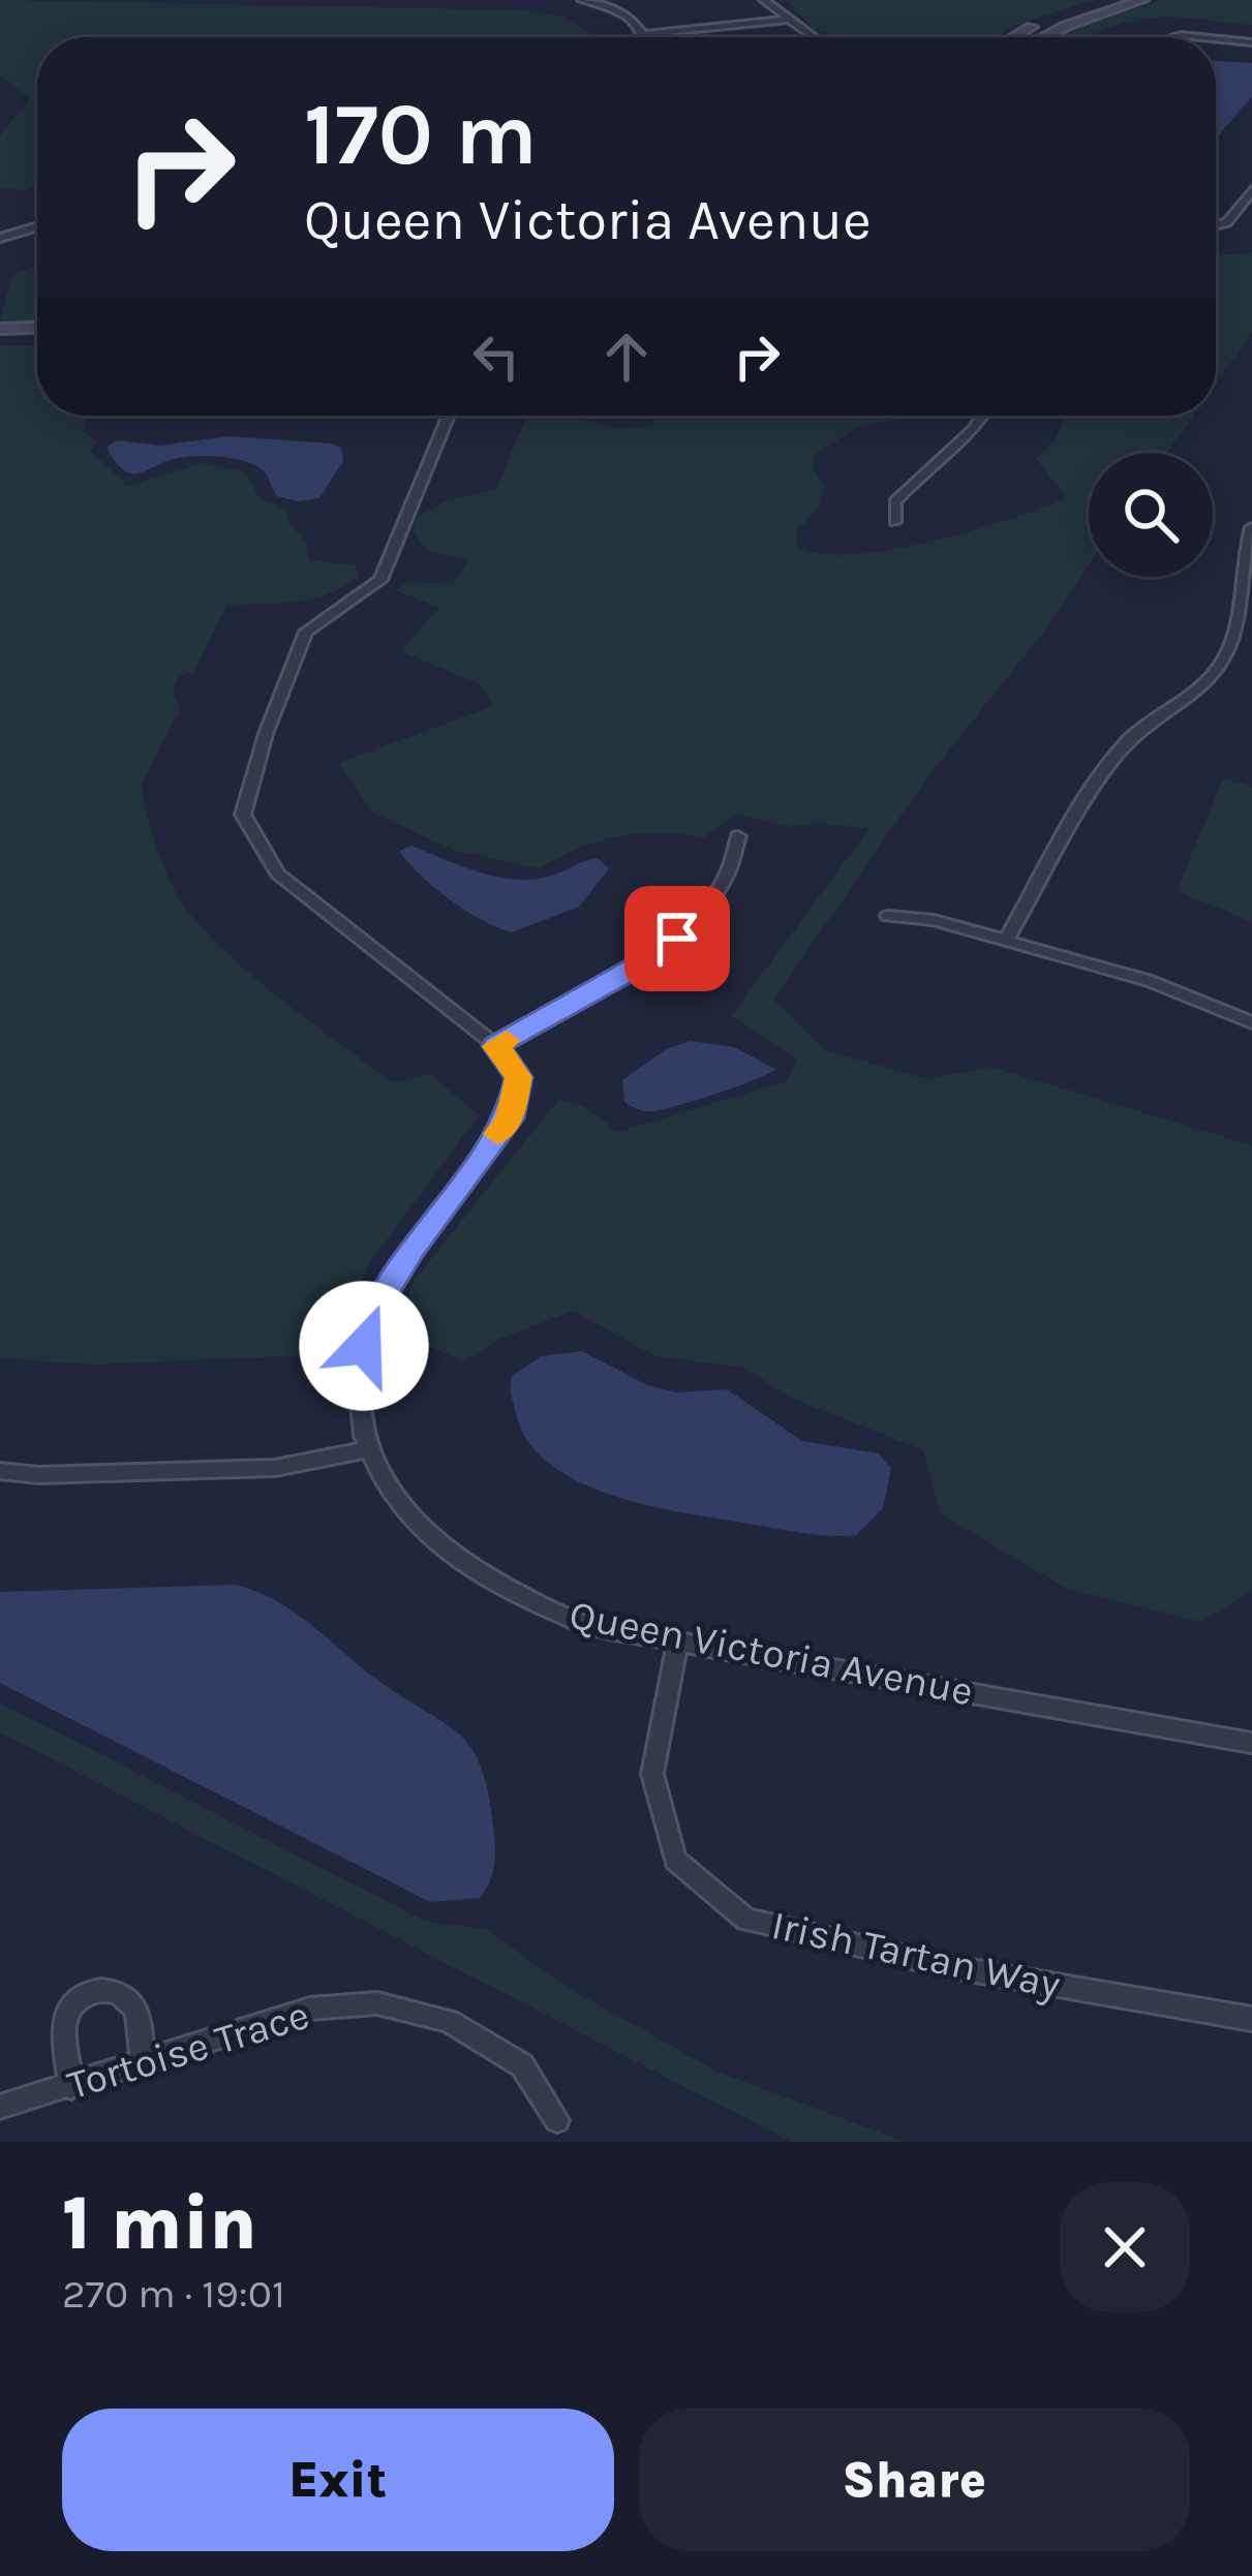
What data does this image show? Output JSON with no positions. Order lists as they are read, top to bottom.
{
  "streets": {
    "street": ["Queen Victoria Avenue", "Irish Tartan Way", "Tortoise Trace"]
  },
  "crossings": [
    ["Queen Victoria Avenue", "Irish Tartan Way"]
  ],
  "page": {
    "turn": ["170 m", "Queen Victoria Avenue"],
    "heading": ["1 min", "270 m · 19:01"],
    "buttons": ["Exit", "Share"]
  }
}
